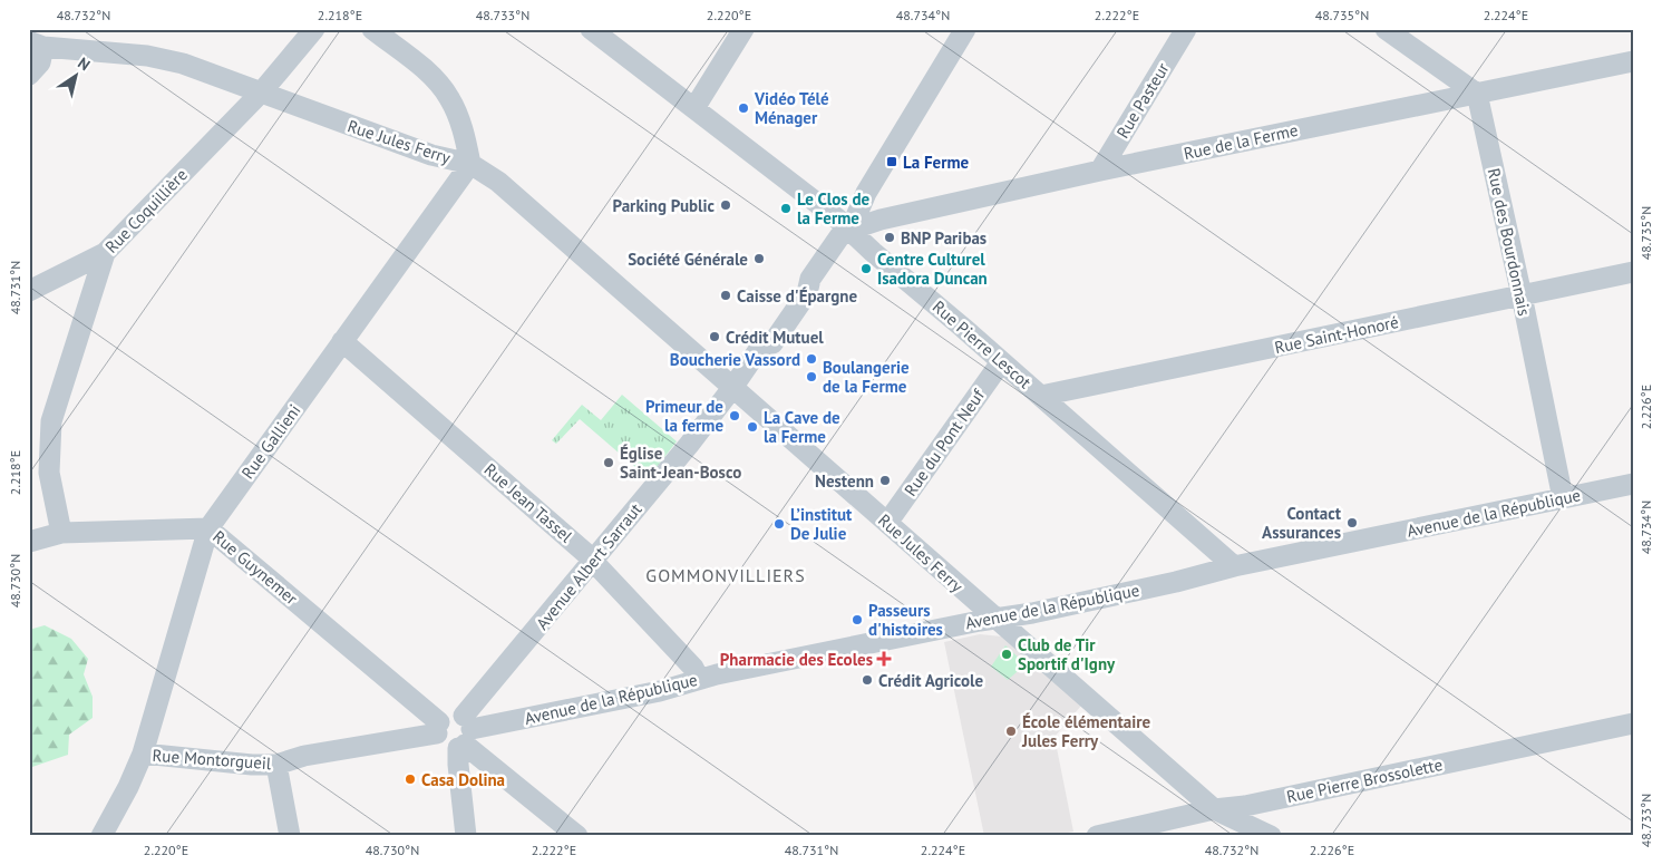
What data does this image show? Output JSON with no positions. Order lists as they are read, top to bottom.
{
  "streets": {
    "street": [
      "Rue Pasteur",
      "Rue Jules Ferry",
      "Rue de la Ferme",
      "Rue Coquillière",
      "Rue des Bourdonnais",
      "Rue Saint-Honoré",
      "Rue Pierre Lescot",
      "Rue Gallieni",
      "Rue du Pont Neuf",
      "Rue Jean Tassel",
      "Avenue de la République",
      "Avenue Albert Sarraut",
      "Rue Guynemer",
      "Rue Montorgueil",
      "Rue Pierre Brossolette"
    ]
  },
  "crossings": [
    ["Rue Pasteur", "Rue de la Ferme"],
    ["Rue Jules Ferry", "Rue Coquillière"],
    ["Rue Jules Ferry", "Rue Gallieni"],
    ["Rue Jules Ferry", "Rue du Pont Neuf"],
    ["Rue Jules Ferry", "Avenue de la République"],
    ["Rue Jules Ferry", "Avenue Albert Sarraut"],
    ["Rue Jules Ferry", "Rue Pierre Brossolette"],
    ["Rue de la Ferme", "Rue des Bourdonnais"],
    ["Rue de la Ferme", "Rue Pierre Lescot"],
    ["Rue de la Ferme", "Avenue Albert Sarraut"],
    ["Rue Coquillière", "Rue Guynemer"],
    ["Rue des Bourdonnais", "Rue Saint-Honoré"],
    ["Rue des Bourdonnais", "Avenue de la République"],
    ["Rue Saint-Honoré", "Rue Pierre Lescot"],
    ["Rue Pierre Lescot", "Rue du Pont Neuf"],
    ["Rue Pierre Lescot", "Avenue de la République"],
    ["Rue Pierre Lescot", "Avenue Albert Sarraut"],
    ["Rue Gallieni", "Rue Jean Tassel"],
    ["Rue Gallieni", "Rue Guynemer"],
    ["Rue Gallieni", "Rue Montorgueil"],
    ["Rue Jean Tassel", "Avenue de la République"],
    ["Rue Jean Tassel", "Avenue Albert Sarraut"],
    ["Avenue de la République", "Avenue Albert Sarraut"],
    ["Avenue de la République", "Rue Guynemer"],
    ["Avenue de la République", "Rue Montorgueil"],
    ["Avenue Albert Sarraut", "Rue Guynemer"],
    ["Rue Guynemer", "Rue Montorgueil"]
  ],
  "districts": ["GOMMONVILLIERS"],
  "places": {
    "other": [
      "Vidéo Télé Ménager",
      "Parking Public",
      "Le Clos de la Ferme",
      "BNP Paribas",
      "Société Générale",
      "Centre Culturel Isadora Duncan",
      "Caisse d'Épargne",
      "Crédit Mutuel",
      "Boucherie Vassord",
      "Boulangerie de la Ferme",
      "Primeur de la ferme",
      "La Cave de la Ferme",
      "Église Saint-Jean-Bosco",
      "Nestenn",
      "Contact Assurances",
      "L’institut De Julie",
      "Passeurs d'histoires",
      "Club de Tir Sportif d'Igny",
      "Crédit Agricole",
      "École élémentaire Jules Ferry",
      "Casa Dolina"
    ],
    "transit": ["La Ferme"],
    "health": ["Pharmacie des Ecoles"]
  },
  "north": "top right",
  "coordinates": [
    "48.732°N",
    "2.218°E",
    "48.733°N",
    "2.220°E",
    "48.734°N",
    "2.222°E",
    "48.735°N",
    "2.224°E",
    "48.731°N",
    "2.226°E",
    "48.730°N"
  ]
}
